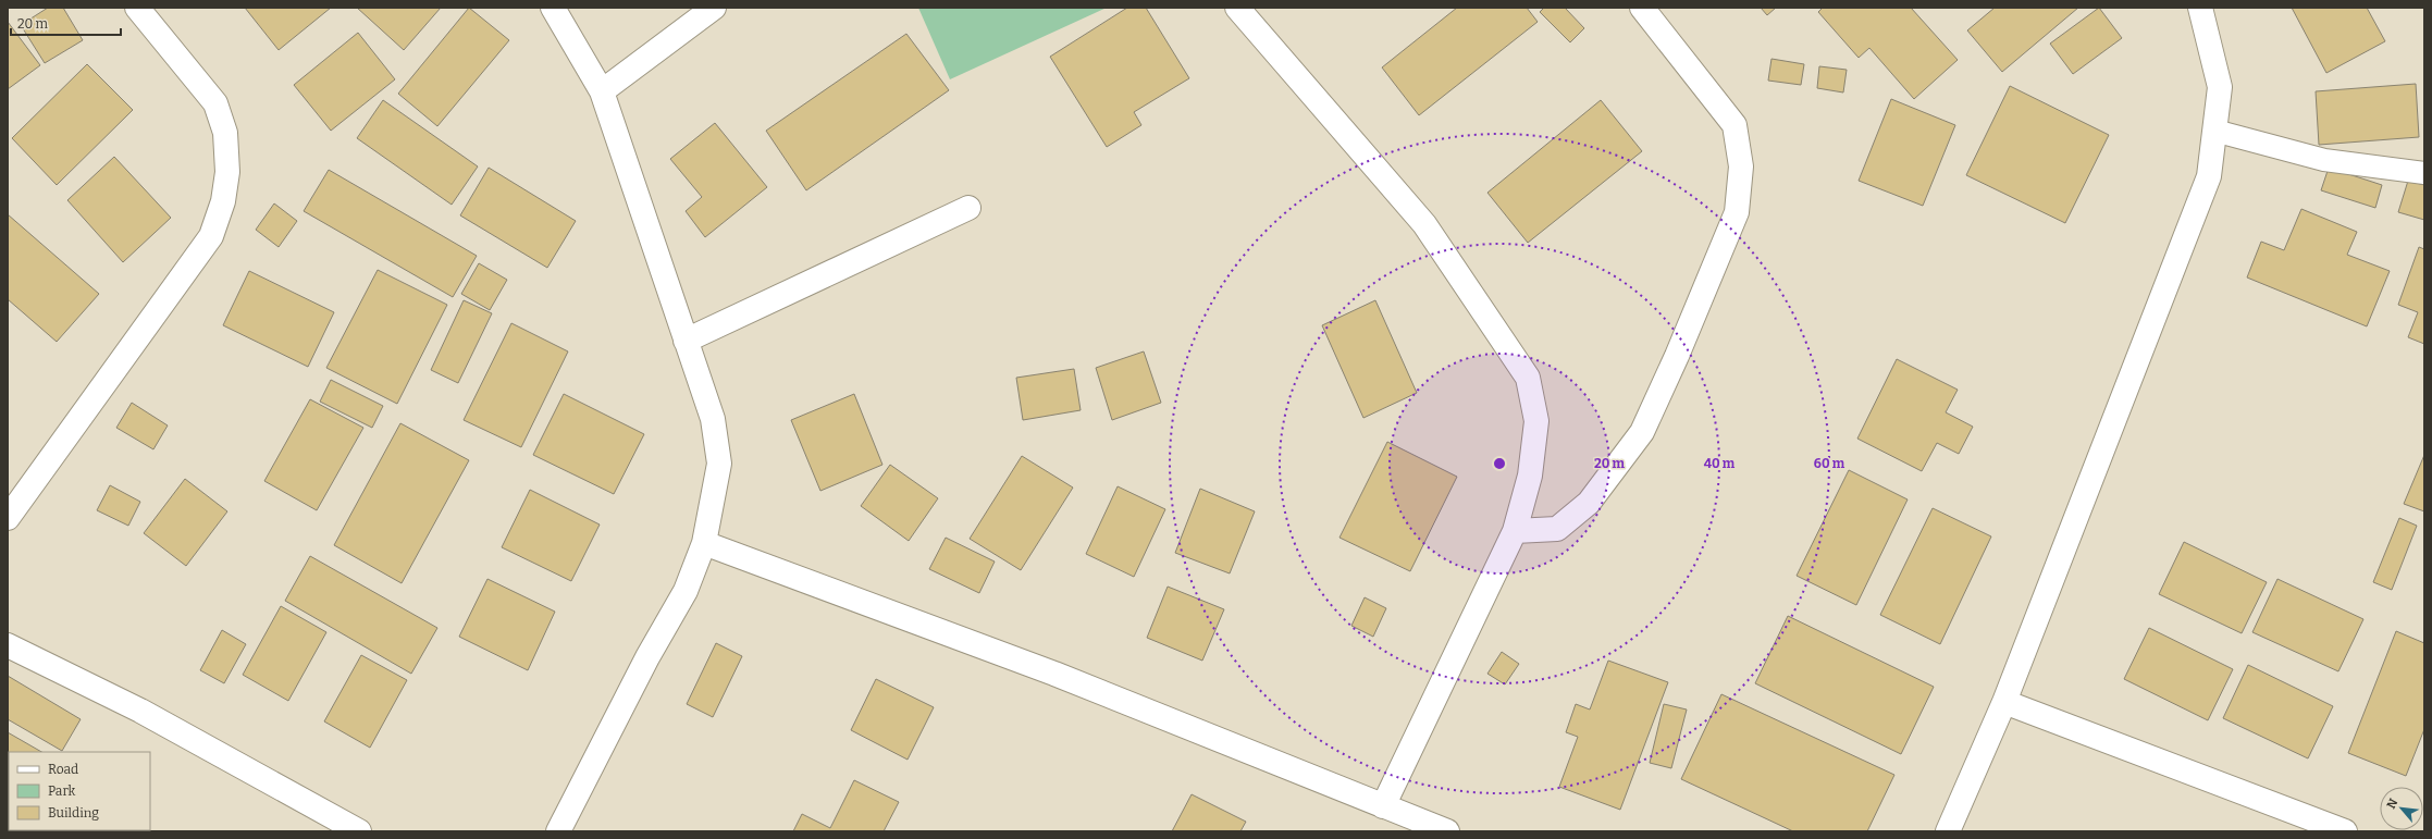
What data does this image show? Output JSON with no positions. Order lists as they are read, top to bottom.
{
  "legend": ["Road", "Park", "Building"],
  "scale_bar": "20 m",
  "north": "top left",
  "rings": ["20 m", "40 m", "60 m"]
}
